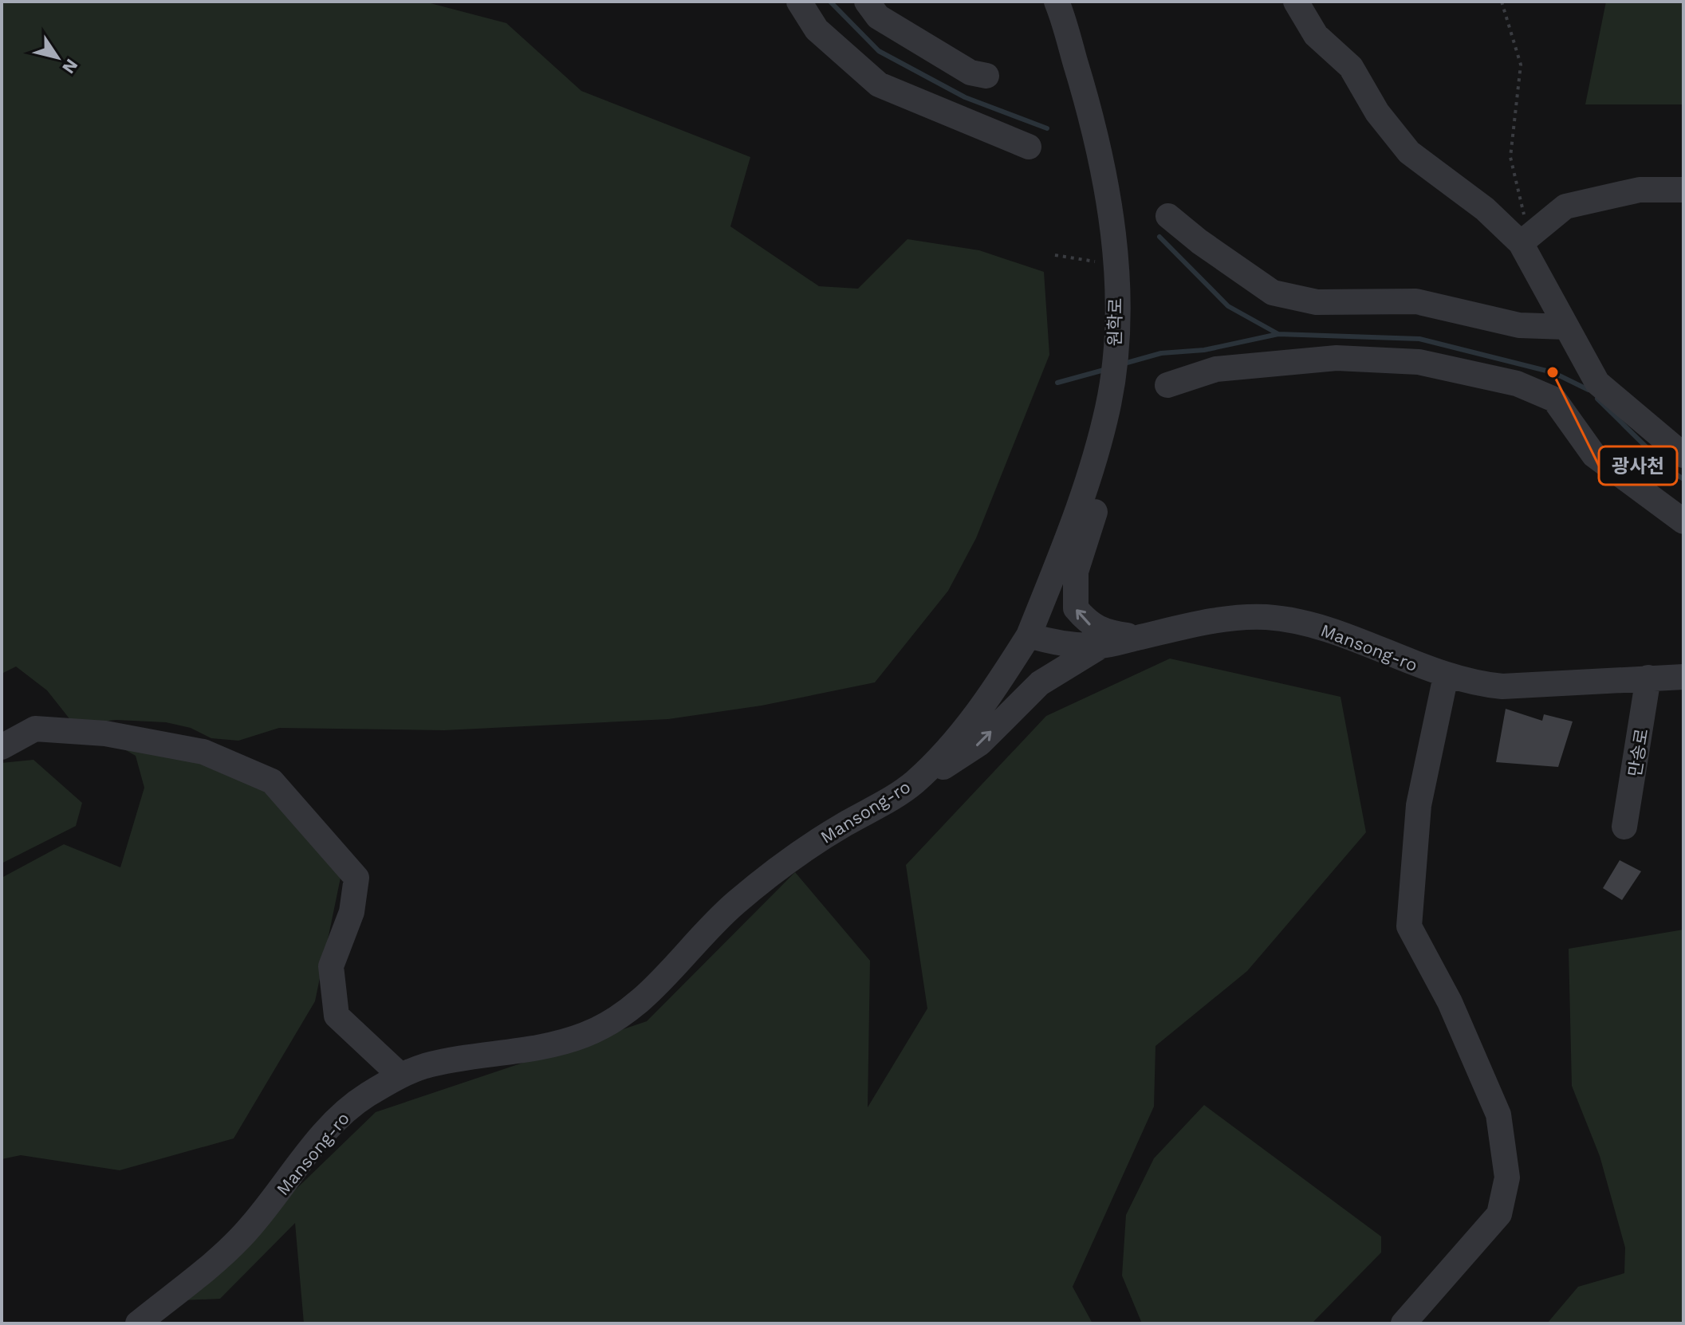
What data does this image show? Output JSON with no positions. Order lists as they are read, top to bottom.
{
  "streets": {
    "street": ["원학로", "Mansong-ro", "만송로"]
  },
  "crossings": [
    ["원학로", "Mansong-ro"],
    ["Mansong-ro", "만송로"]
  ],
  "places": ["광사천"],
  "north": "bottom right"
}
